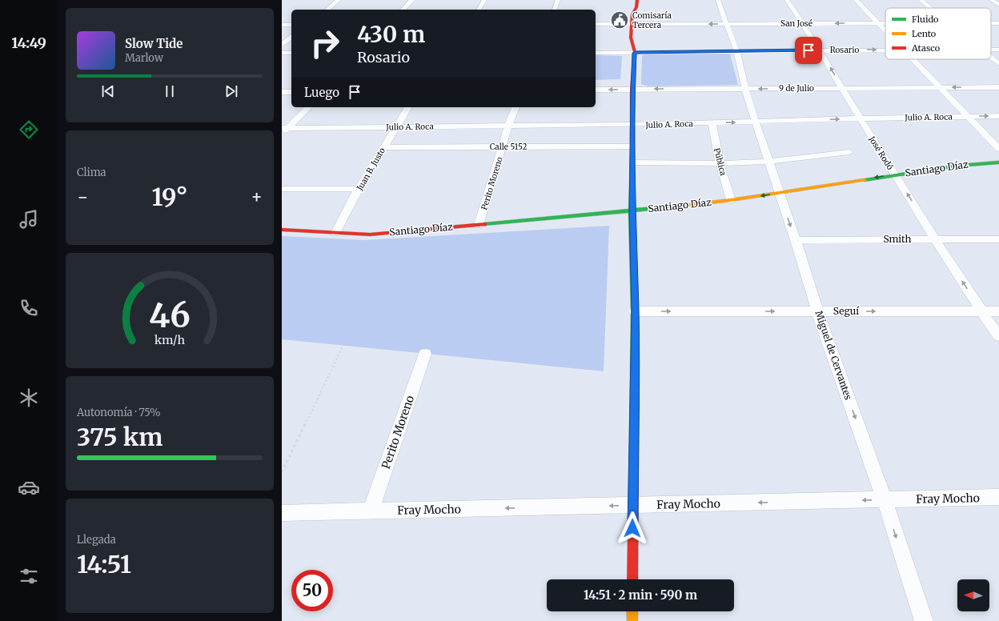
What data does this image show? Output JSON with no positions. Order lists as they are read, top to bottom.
{
  "streets": {
    "main road": ["Santiago Díaz"],
    "street": [
      "San José",
      "Rosario",
      "9 de Julio",
      "Julio A. Roca",
      "Calle 5152",
      "José Rodó",
      "Pública",
      "Juan B. Justo",
      "Perito Moreno",
      "Smith",
      "Seguí",
      "Miguel de Cervantes",
      "Fray Mocho"
    ]
  },
  "crossings": [
    ["San José", "José Rodó"],
    ["San José", "Miguel de Cervantes"],
    ["Rosario", "José Rodó"],
    ["Rosario", "Miguel de Cervantes"],
    ["9 de Julio", "José Rodó"],
    ["9 de Julio", "Miguel de Cervantes"],
    ["Julio A. Roca", "José Rodó"],
    ["Julio A. Roca", "Pública"],
    ["Julio A. Roca", "Juan B. Justo"],
    ["Julio A. Roca", "Perito Moreno"],
    ["Julio A. Roca", "Miguel de Cervantes"],
    ["Calle 5152", "Juan B. Justo"],
    ["Calle 5152", "Perito Moreno"],
    ["José Rodó", "Santiago Díaz"],
    ["José Rodó", "Smith"],
    ["José Rodó", "Seguí"],
    ["Pública", "Santiago Díaz"],
    ["Juan B. Justo", "Santiago Díaz"],
    ["Santiago Díaz", "Perito Moreno"],
    ["Santiago Díaz", "Miguel de Cervantes"],
    ["Perito Moreno", "Fray Mocho"],
    ["Smith", "Miguel de Cervantes"],
    ["Seguí", "Miguel de Cervantes"],
    ["Miguel de Cervantes", "Fray Mocho"]
  ],
  "one_way": [
    "San José",
    "José Rodó",
    "Seguí",
    "Miguel de Cervantes",
    "Fray Mocho"
  ],
  "places": {
    "public building": ["Comisaría Tercera"]
  },
  "legend": ["Fluido", "Lento", "Atasco"],
  "north": "left",
  "page": {
    "tabs": "14:49",
    "turn": ["430 m", "Rosario"],
    "song": ["Slow Tide", "Marlow"],
    "then": "Luego",
    "tile": [
      "Clima",
      ["Autonomía · 75%", "375 km"],
      ["Llegada", "14:51"]
    ],
    "heat": ["−", "19°", "+"],
    "limit": "50",
    "trip": "14:51 · 2 min · 590 m",
    "gauge": ["46", "km/h"]
  }
}
